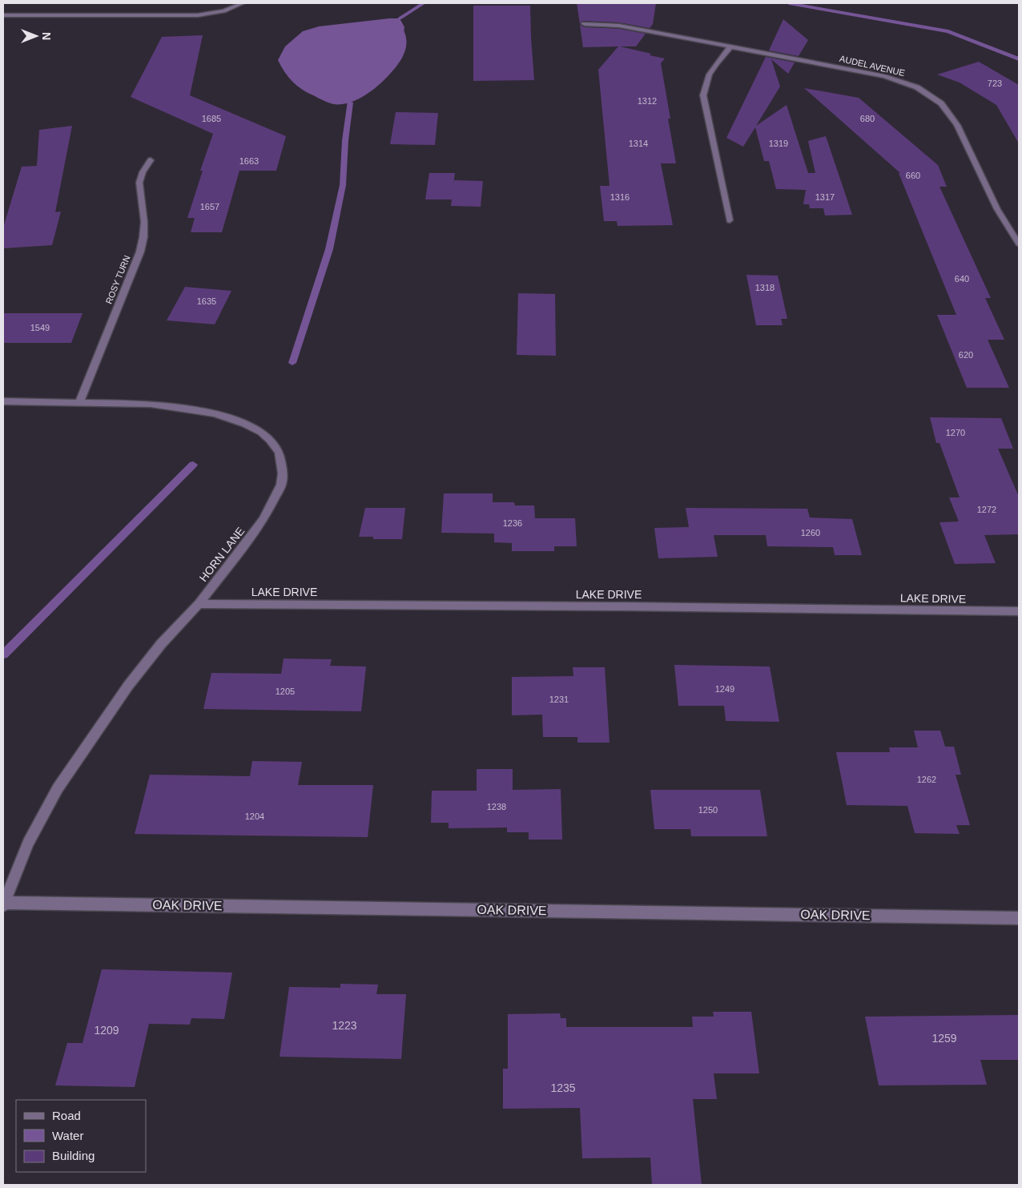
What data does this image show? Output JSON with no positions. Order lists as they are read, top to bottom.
{
  "streets": {
    "street": [
      "AUDEL AVENUE",
      "ROSY TURN",
      "HORN LANE",
      "LAKE DRIVE",
      "OAK DRIVE"
    ]
  },
  "crossings": [
    ["ROSY TURN", "HORN LANE"],
    ["HORN LANE", "LAKE DRIVE"],
    ["HORN LANE", "OAK DRIVE"]
  ],
  "house_numbers": [
    "723",
    "1312",
    "1685",
    "680",
    "1314",
    "1319",
    "1663",
    "660",
    "1316",
    "1317",
    "1657",
    "640",
    "1318",
    "1635",
    "1549",
    "620",
    "1270",
    "1272",
    "1236",
    "1260",
    "1249",
    "1205",
    "1231",
    "1262",
    "1238",
    "1250",
    "1204",
    "1223",
    "1209",
    "1259",
    "1235"
  ],
  "legend": ["Road", "Water", "Building"],
  "north": "right"
}
